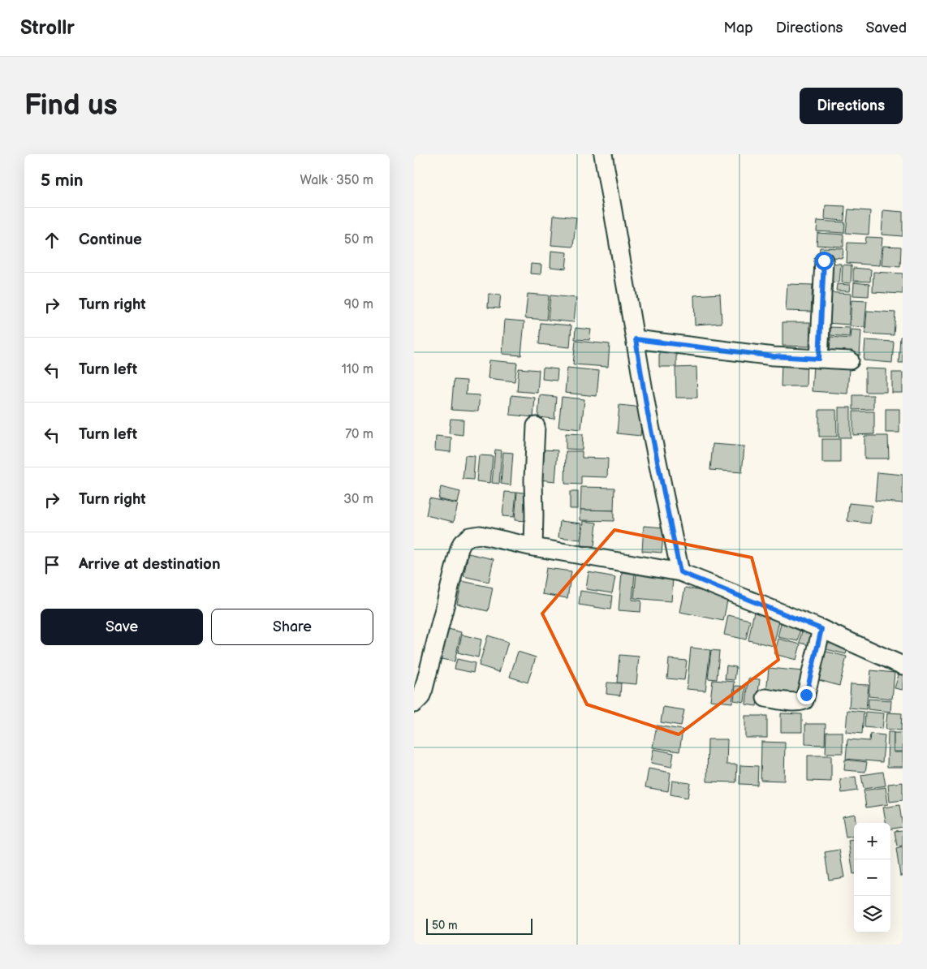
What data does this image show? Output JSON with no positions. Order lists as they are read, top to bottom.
{
  "scale_bar": "50 m",
  "page": {
    "header": "Strollr",
    "nav": ["Map", "Directions", "Saved"],
    "buttons": [
      "Directions",
      ["Save", "Share"]
    ],
    "title": "Find us",
    "heading": ["5 min", "Walk · 350 m"],
    "list": [
      ["Continue", "50 m"],
      ["Turn right", "90 m"],
      ["Turn left", "110 m"],
      ["Turn left", "70 m"],
      ["Turn right", "30 m"],
      "Arrive at destination"
    ],
    "map_buttons": ["+", "−"],
    "scale": "50 m"
  }
}
